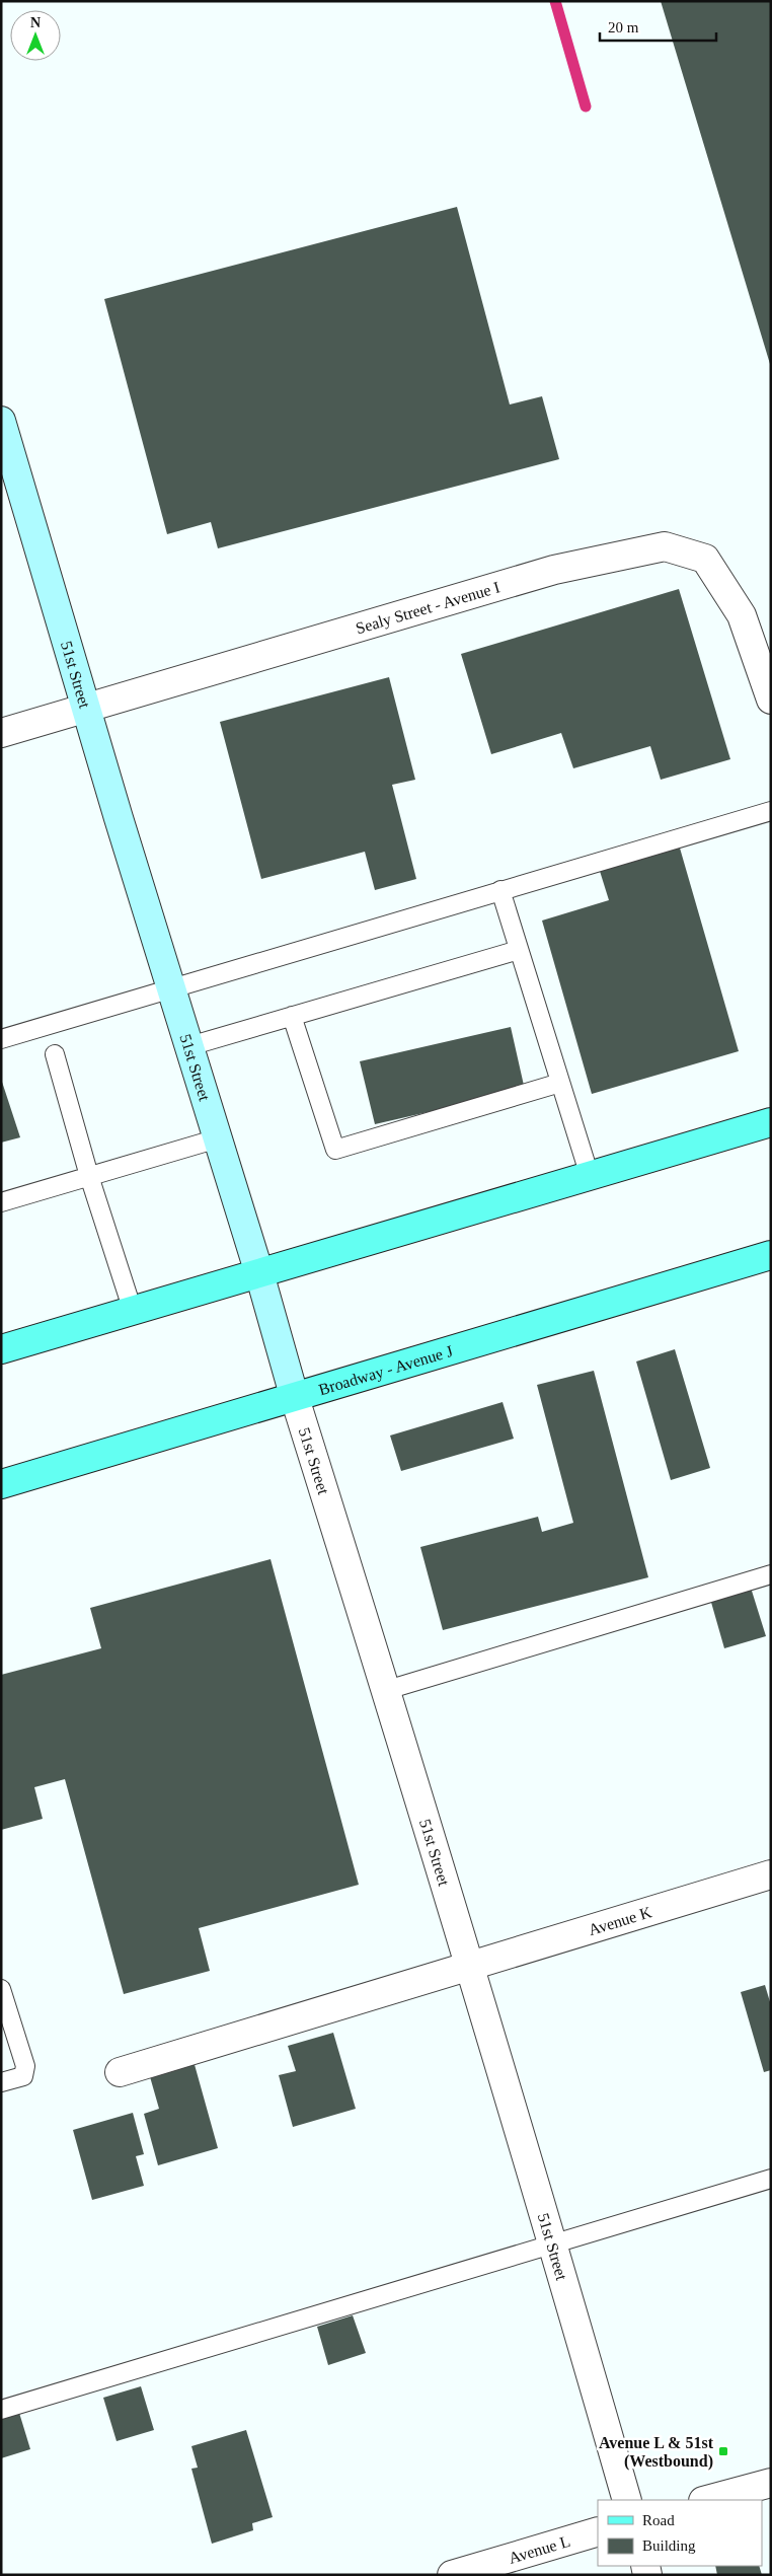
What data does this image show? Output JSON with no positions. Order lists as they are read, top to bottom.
{
  "streets": {
    "main road": ["51st Street", "Broadway - Avenue J"],
    "street": ["Sealy Street - Avenue I", "Avenue K", "Avenue L"]
  },
  "crossings": [
    ["Sealy Street - Avenue I", "51st Street"],
    ["51st Street", "Broadway - Avenue J"],
    ["51st Street", "Avenue K"]
  ],
  "places": {
    "transit": ["Avenue L & 51st (Westbound)"]
  },
  "legend": ["Road", "Building"],
  "scale_bar": "20 m",
  "north": "top"
}
